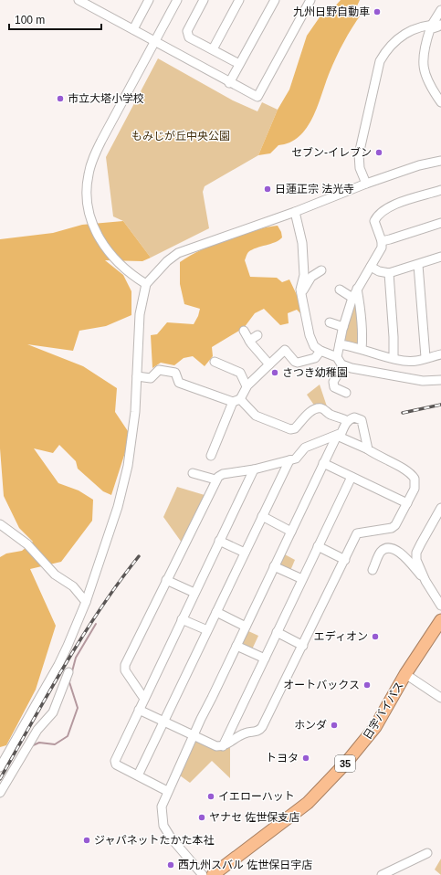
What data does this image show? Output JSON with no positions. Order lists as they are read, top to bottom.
{
  "streets": {
    "highway": ["日宇バイパス", "35"]
  },
  "parks": ["もみじが丘中央公園"],
  "places": [
    "九州日野自動車",
    "市立大塔小学校",
    "セブン-イレブン",
    "日蓮正宗 法光寺",
    "さつき幼稚園",
    "エディオン",
    "オートバックス",
    "ホンダ",
    "トヨタ",
    "イエローハット",
    "ヤナセ 佐世保支店",
    "ジャパネットたかた本社",
    "西九州スバル 佐世保日宇店"
  ],
  "scale_bar": "100 m"
}
